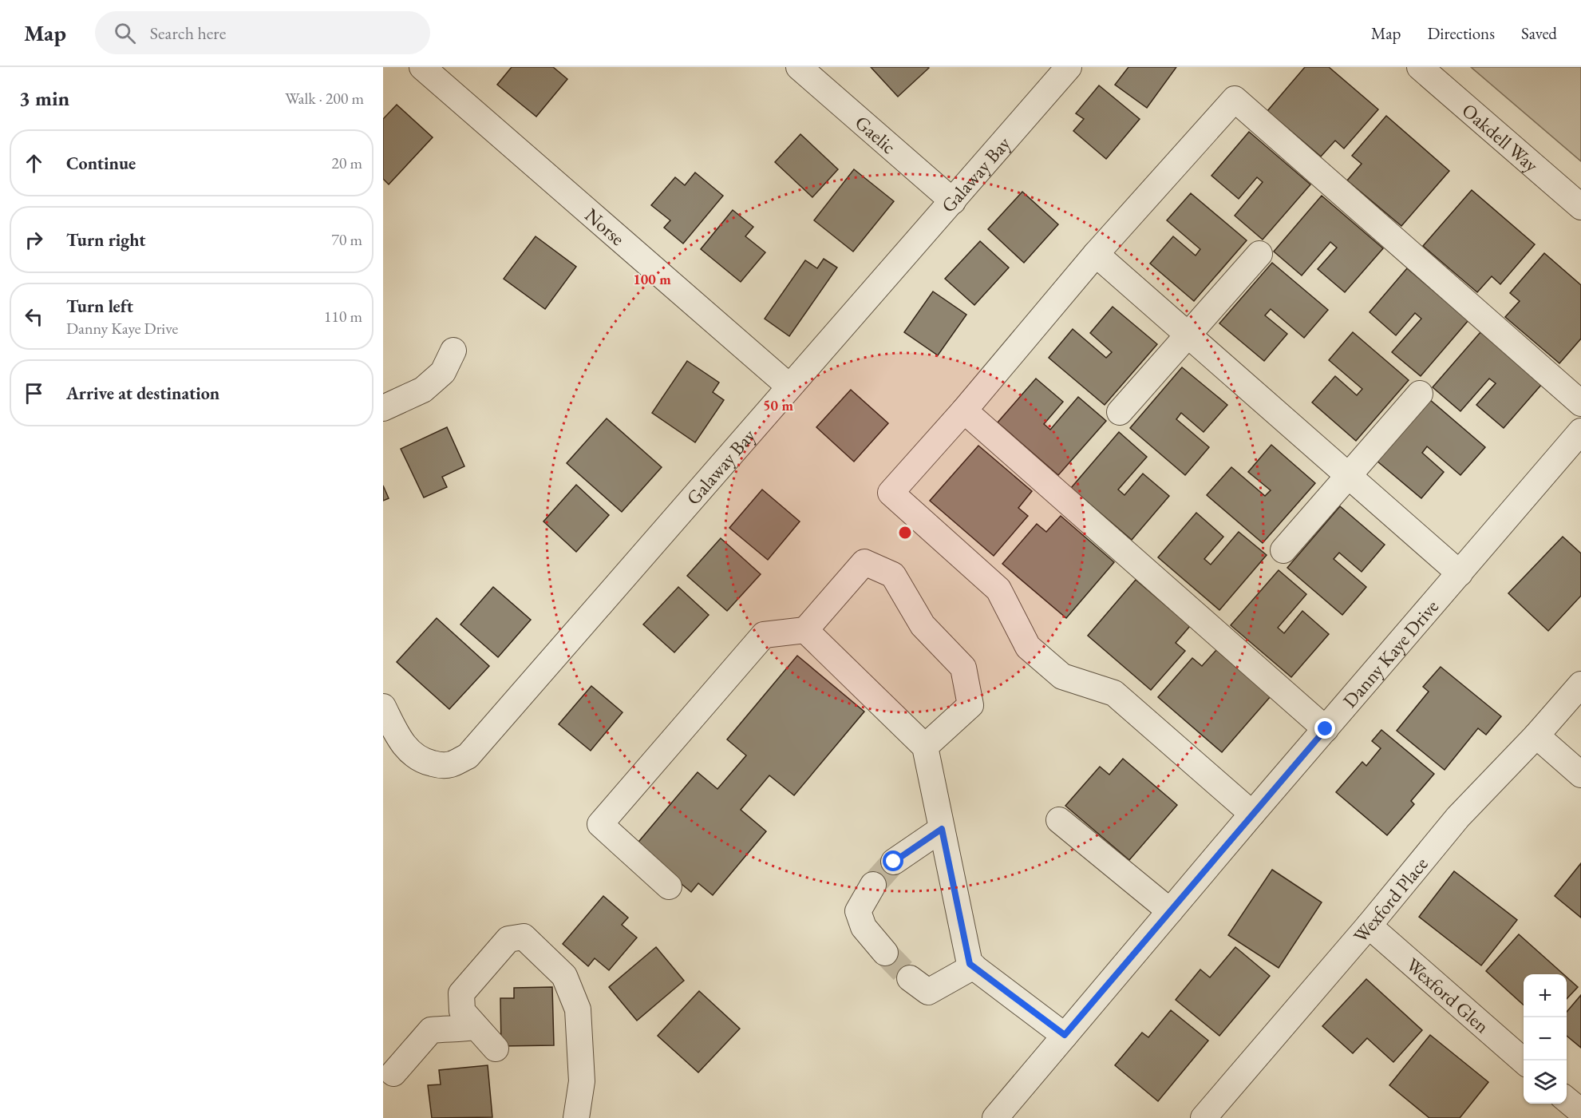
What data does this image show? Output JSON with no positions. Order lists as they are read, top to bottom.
{
  "streets": {
    "street": [
      "Gaelic",
      "Oakdell Way",
      "Galaway Bay",
      "Norse",
      "Danny Kaye Drive",
      "Wexford Place",
      "Wexford Glen"
    ]
  },
  "crossings": [
    ["Gaelic", "Galaway Bay"],
    ["Galaway Bay", "Norse"],
    ["Wexford Place", "Wexford Glen"]
  ],
  "page": {
    "header": "Map",
    "search": "Search here",
    "nav": ["Map", "Directions", "Saved"],
    "heading": ["3 min", "Walk · 200 m"],
    "list": [
      ["Continue", "20 m"],
      ["Turn right", "70 m"],
      ["Turn left", "Danny Kaye Drive", "110 m"],
      "Arrive at destination"
    ],
    "map_buttons": ["+", "−"]
  },
  "rings": ["100 m", "50 m"]
}
